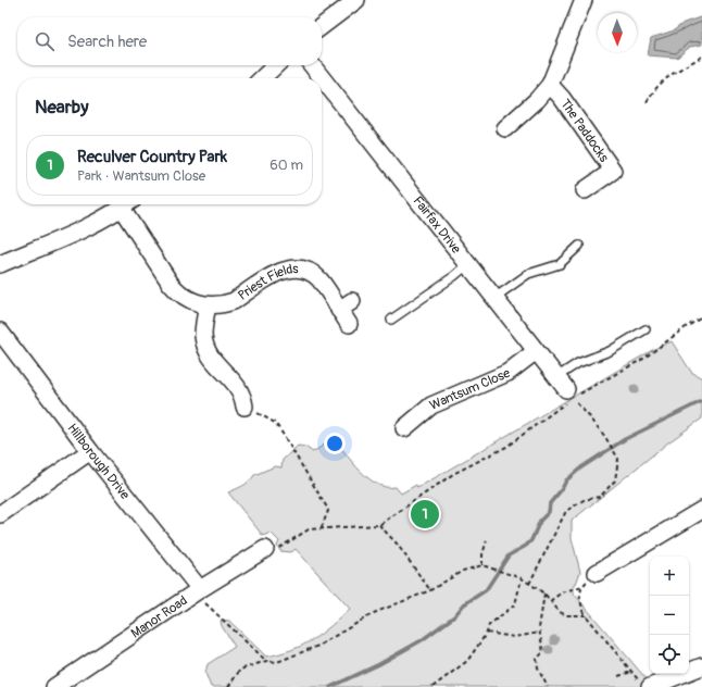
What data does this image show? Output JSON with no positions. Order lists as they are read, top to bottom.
{
  "streets": {
    "street": [
      "The Paddocks",
      "Fairfax Drive",
      "Priest Fields",
      "Wantsum Close",
      "Hillborough Drive",
      "Manor Road"
    ]
  },
  "crossings": [
    ["Fairfax Drive", "Wantsum Close"],
    ["Hillborough Drive", "Manor Road"]
  ],
  "north": "bottom",
  "page": {
    "search": "Search here",
    "heading": "Nearby",
    "list": [
      {
        "mark": "1",
        "name": "Reculver Country Park",
        "note": "Park · Wantsum Close",
        "value": "60 m"
      }
    ],
    "pins": "1",
    "map_buttons": ["+", "−"]
  }
}
